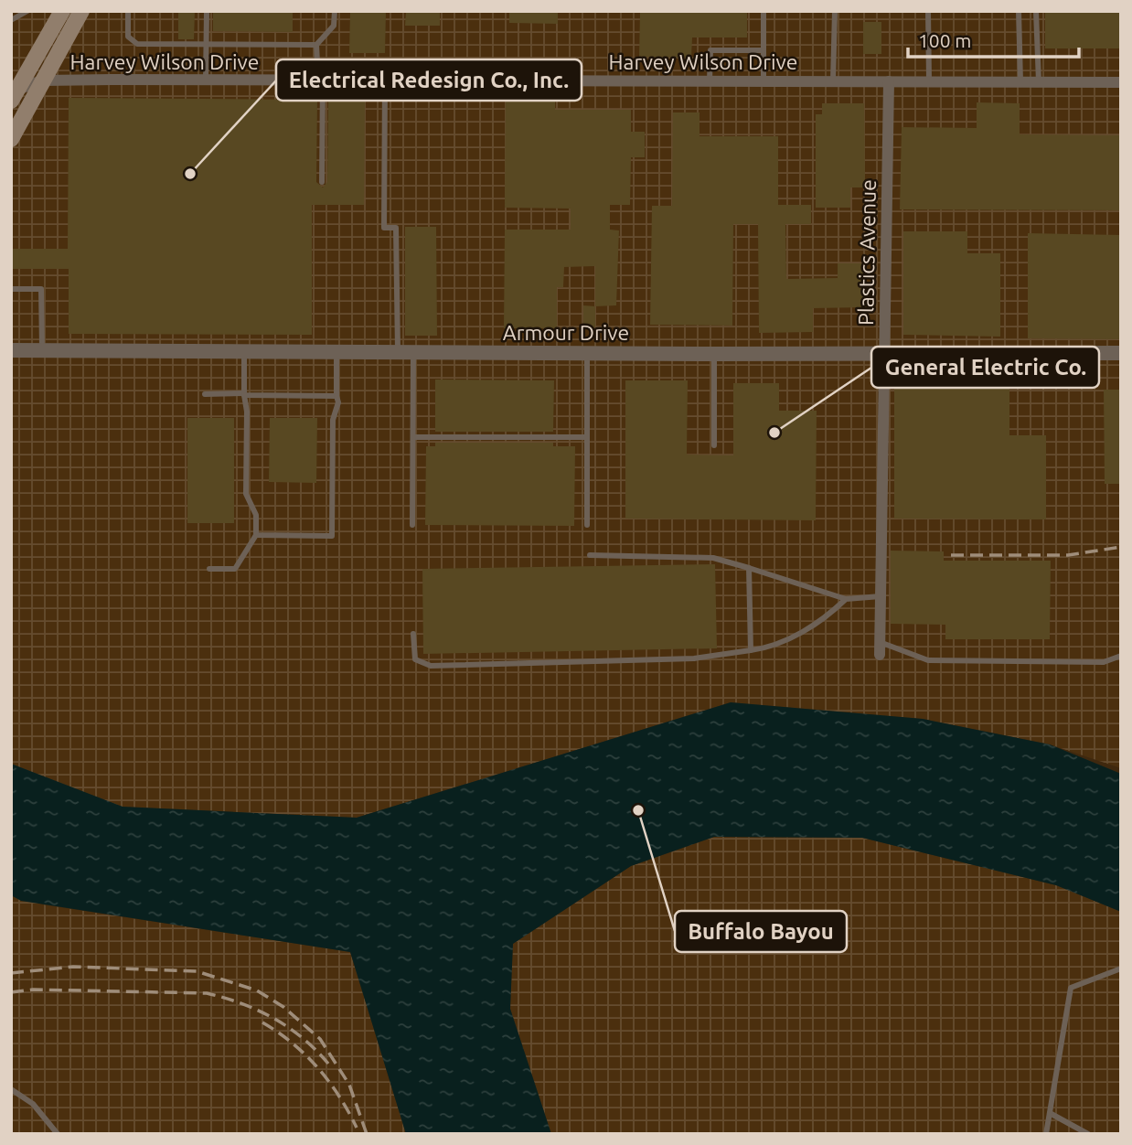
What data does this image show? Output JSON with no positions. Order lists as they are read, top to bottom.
{
  "streets": {
    "street": ["Harvey Wilson Drive", "Plastics Avenue", "Armour Drive"]
  },
  "crossings": [
    ["Harvey Wilson Drive", "Plastics Avenue"],
    ["Plastics Avenue", "Armour Drive"]
  ],
  "places": ["Electrical Redesign Co., Inc.", "General Electric Co.", "Buffalo Bayou"],
  "scale_bar": "100 m"
}
